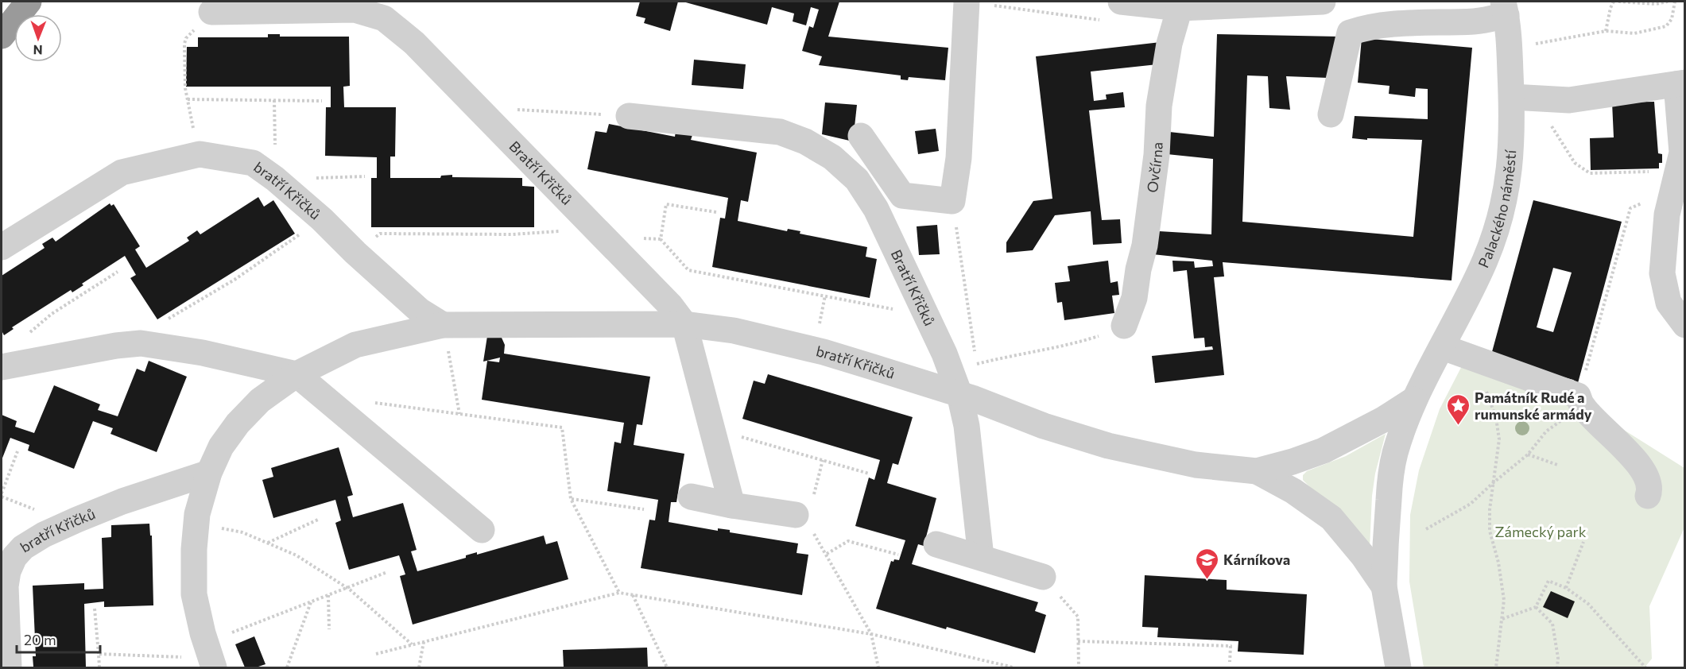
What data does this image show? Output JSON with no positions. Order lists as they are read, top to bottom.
{
  "streets": {
    "street": [
      "Ovčírna",
      "Bratří Křičků",
      "bratří Křičků",
      "Palackého náměstí"
    ]
  },
  "crossings": [
    ["Bratří Křičků", "bratří Křičků"],
    ["bratří Křičků", "Palackého náměstí"]
  ],
  "parks": ["Zámecký park"],
  "places": {
    "place": ["Památník Rudé a rumunské armády"],
    "school or university": ["Kárníkova"]
  },
  "scale_bar": "20 m",
  "north": "bottom"
}
